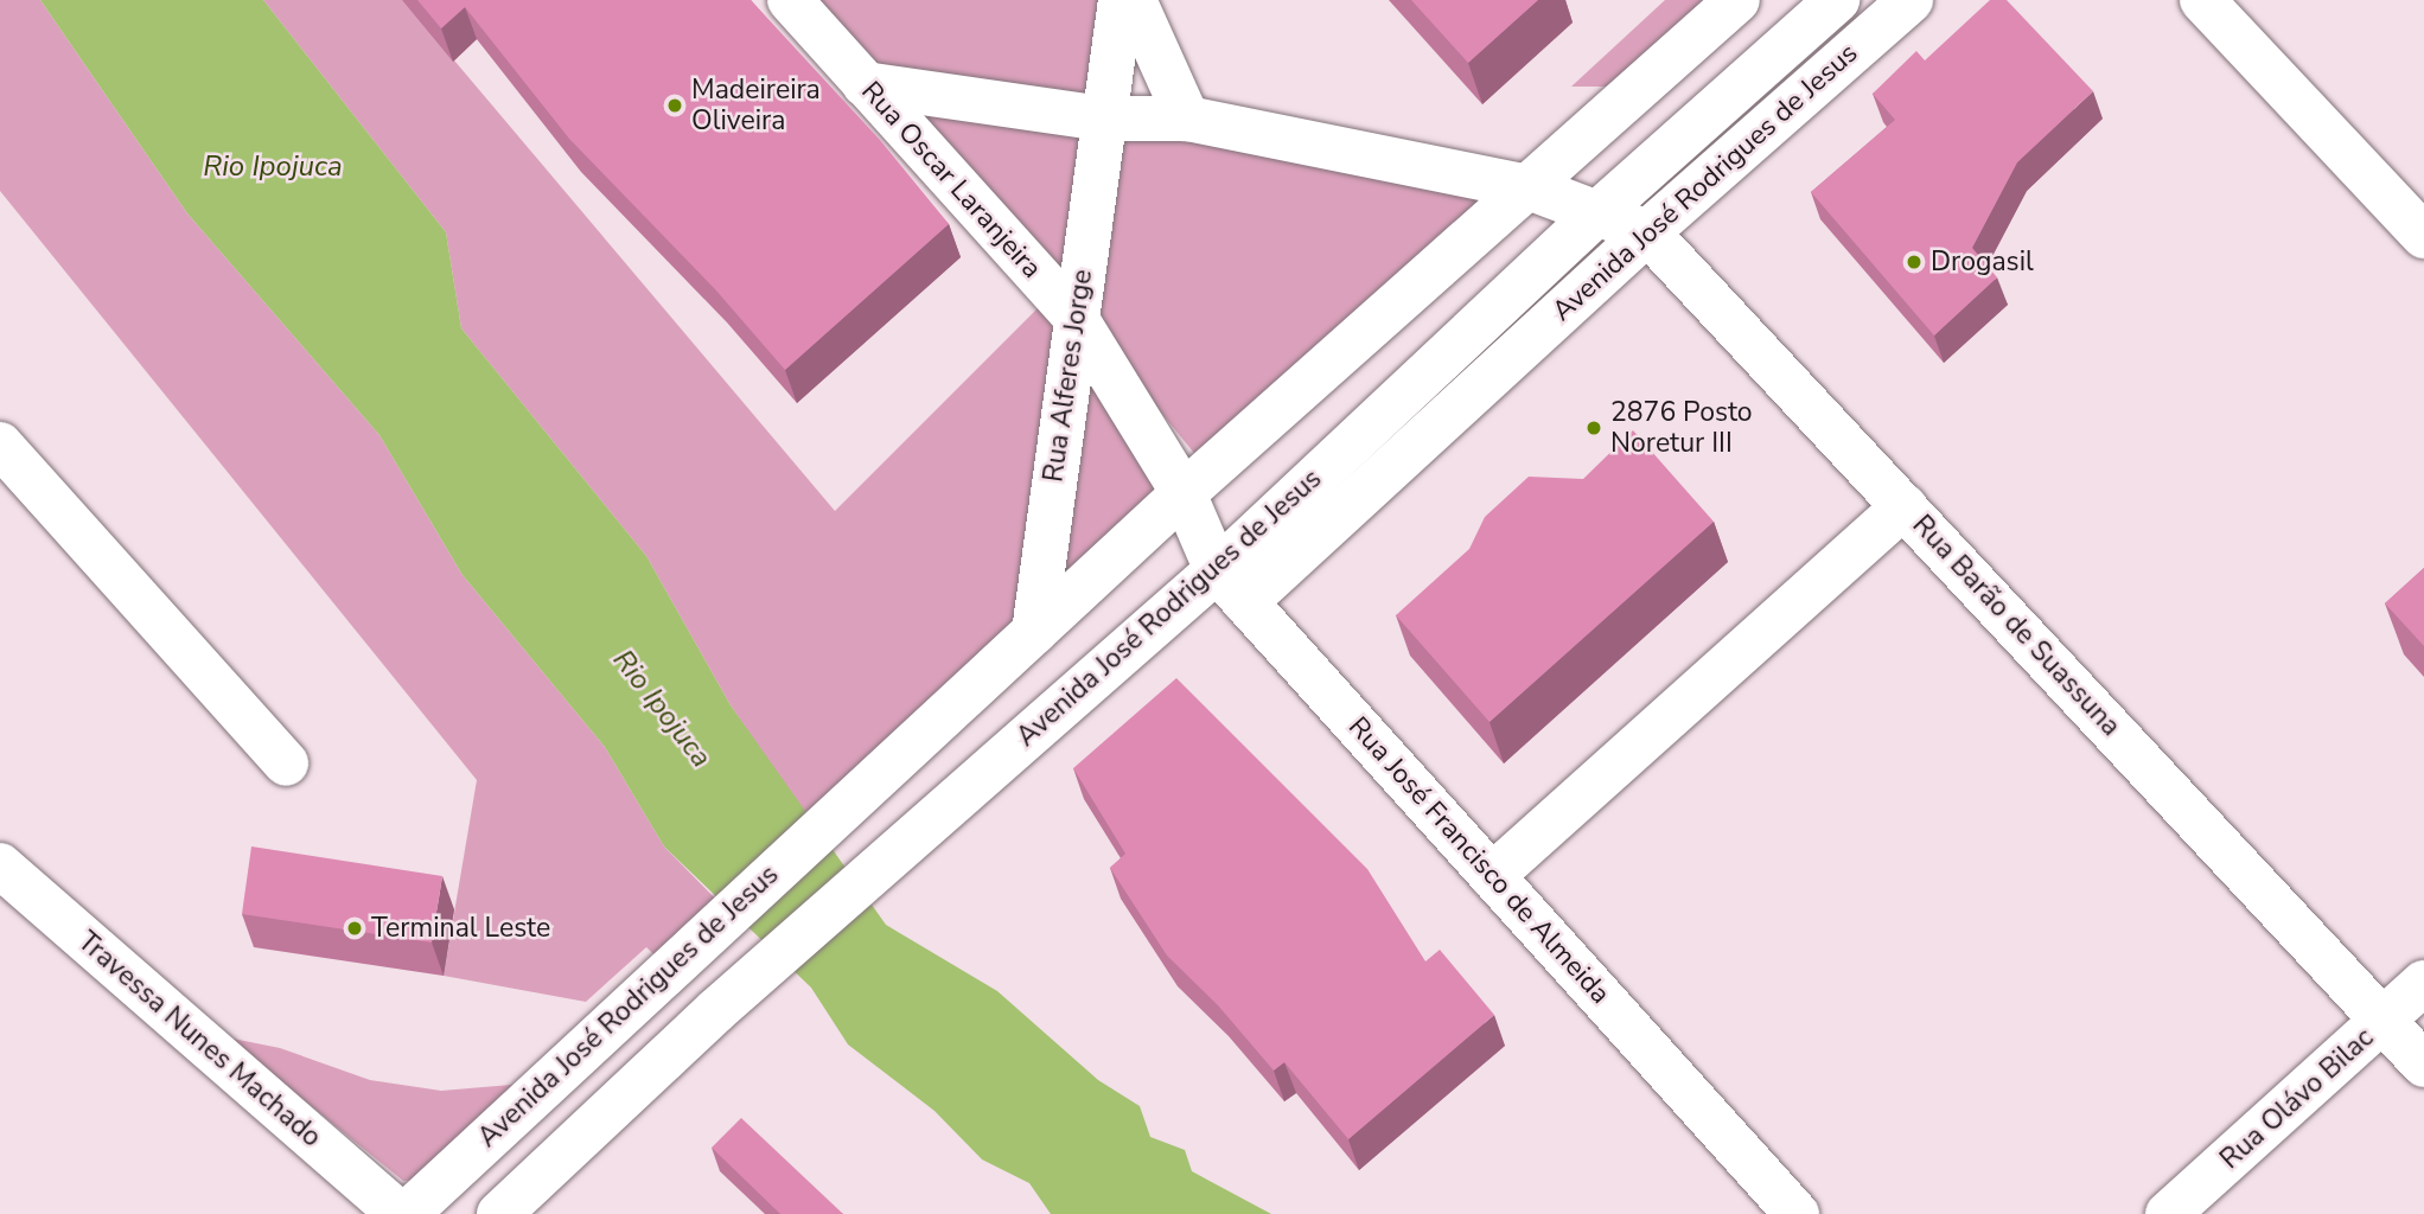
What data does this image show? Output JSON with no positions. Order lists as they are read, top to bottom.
{
  "streets": {
    "street": [
      "Rua Oscar Laranjeira",
      "Avenida José Rodrigues de Jesus",
      "Rua Alferes Jorge",
      "Rua Barão de Suassuna",
      "Rua José Francisco de Almeida",
      "Travessa Nunes Machado",
      "Rua Olávo Bilac"
    ]
  },
  "crossings": [
    ["Rua Oscar Laranjeira", "Avenida José Rodrigues de Jesus"],
    ["Rua Oscar Laranjeira", "Rua Alferes Jorge"],
    ["Rua Oscar Laranjeira", "Rua José Francisco de Almeida"],
    ["Avenida José Rodrigues de Jesus", "Rua Alferes Jorge"],
    ["Avenida José Rodrigues de Jesus", "Rua Barão de Suassuna"],
    ["Avenida José Rodrigues de Jesus", "Rua José Francisco de Almeida"],
    ["Rua Barão de Suassuna", "Rua Olávo Bilac"]
  ],
  "water": ["Rio Ipojuca"],
  "places": [
    "Madeireira Oliveira",
    "Drogasil",
    "2876 Posto Noretur III",
    "Terminal Leste"
  ]
}
